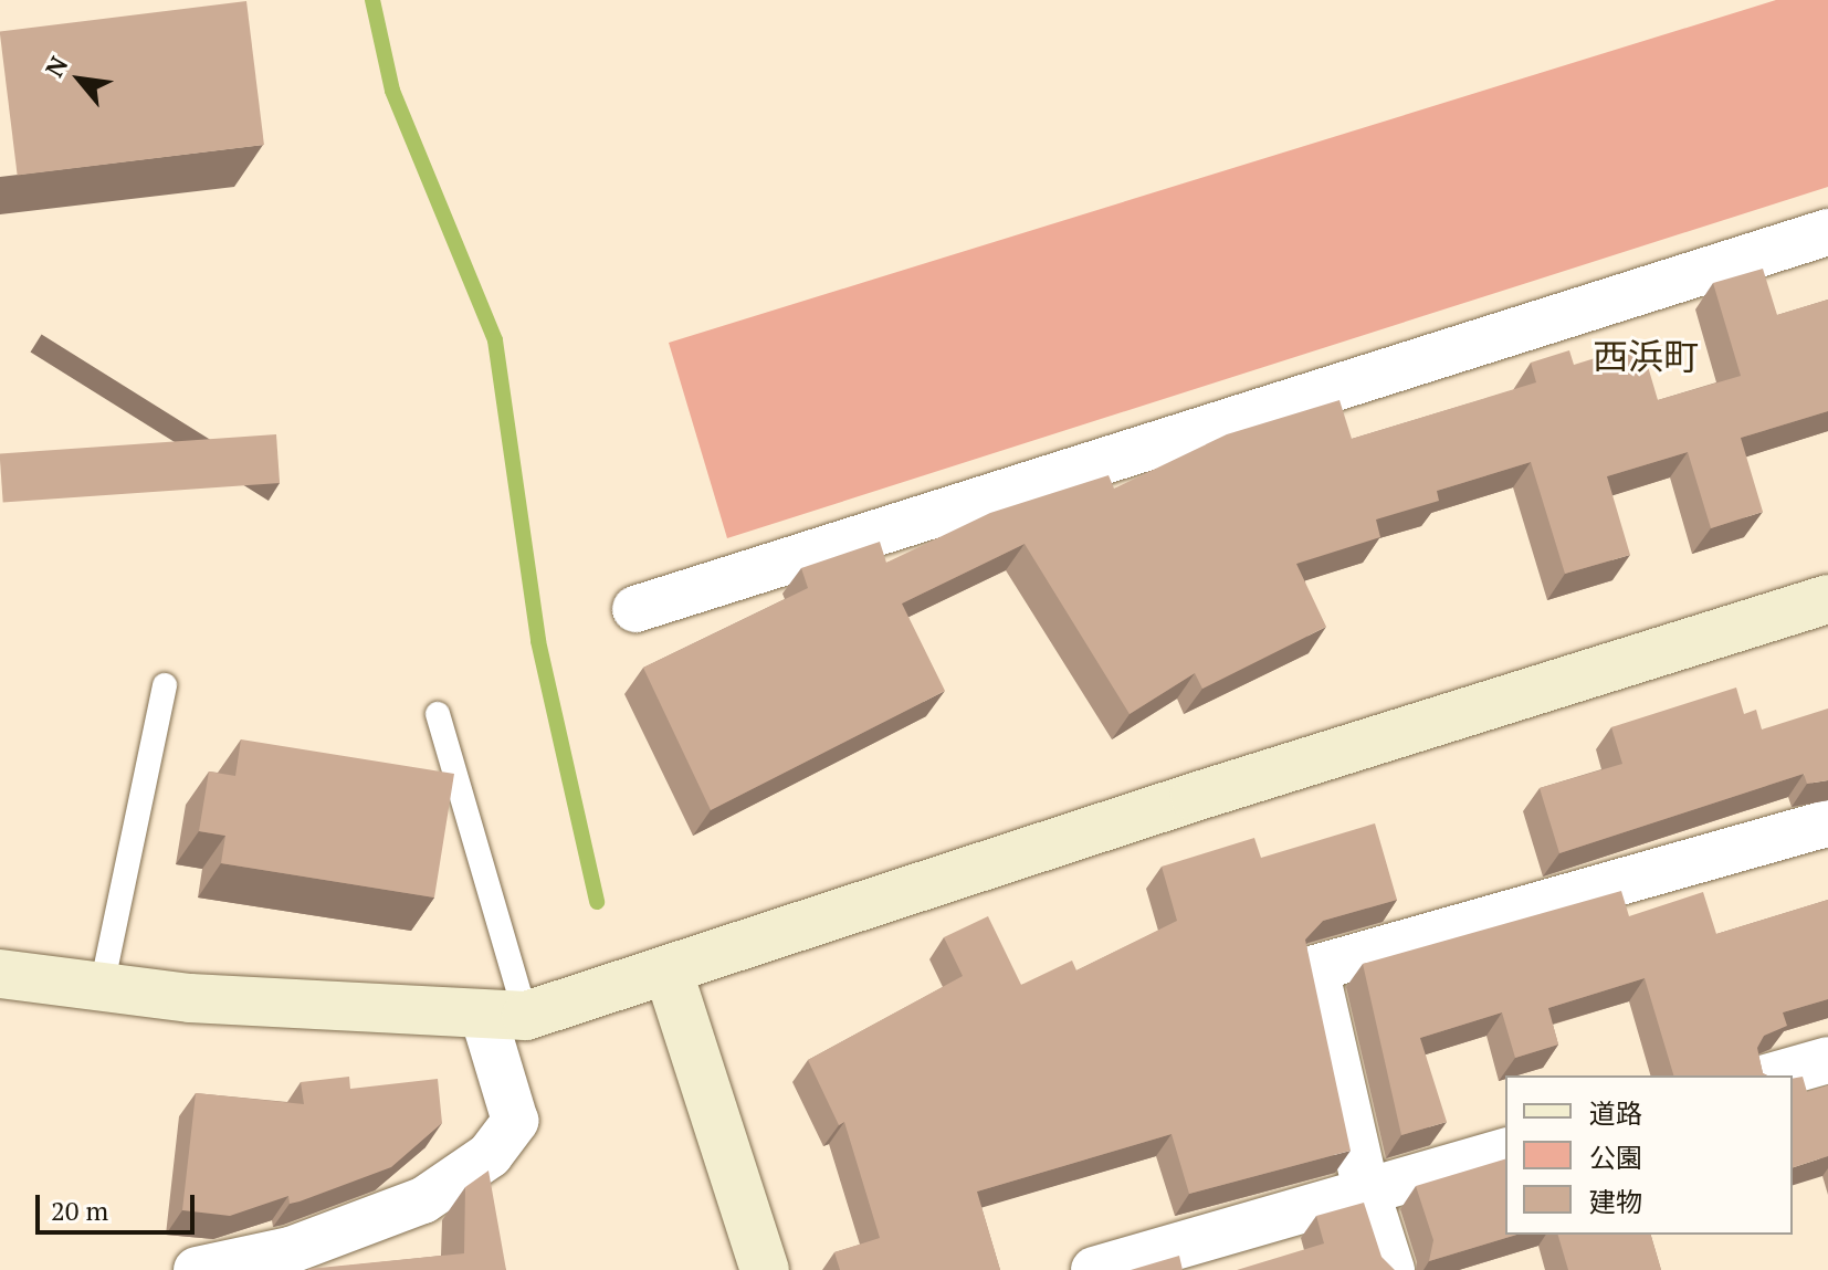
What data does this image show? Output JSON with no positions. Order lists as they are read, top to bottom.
{
  "districts": ["西浜町"],
  "legend": ["道路", "公園", "建物"],
  "scale_bar": "20 m",
  "north": "top left"
}
